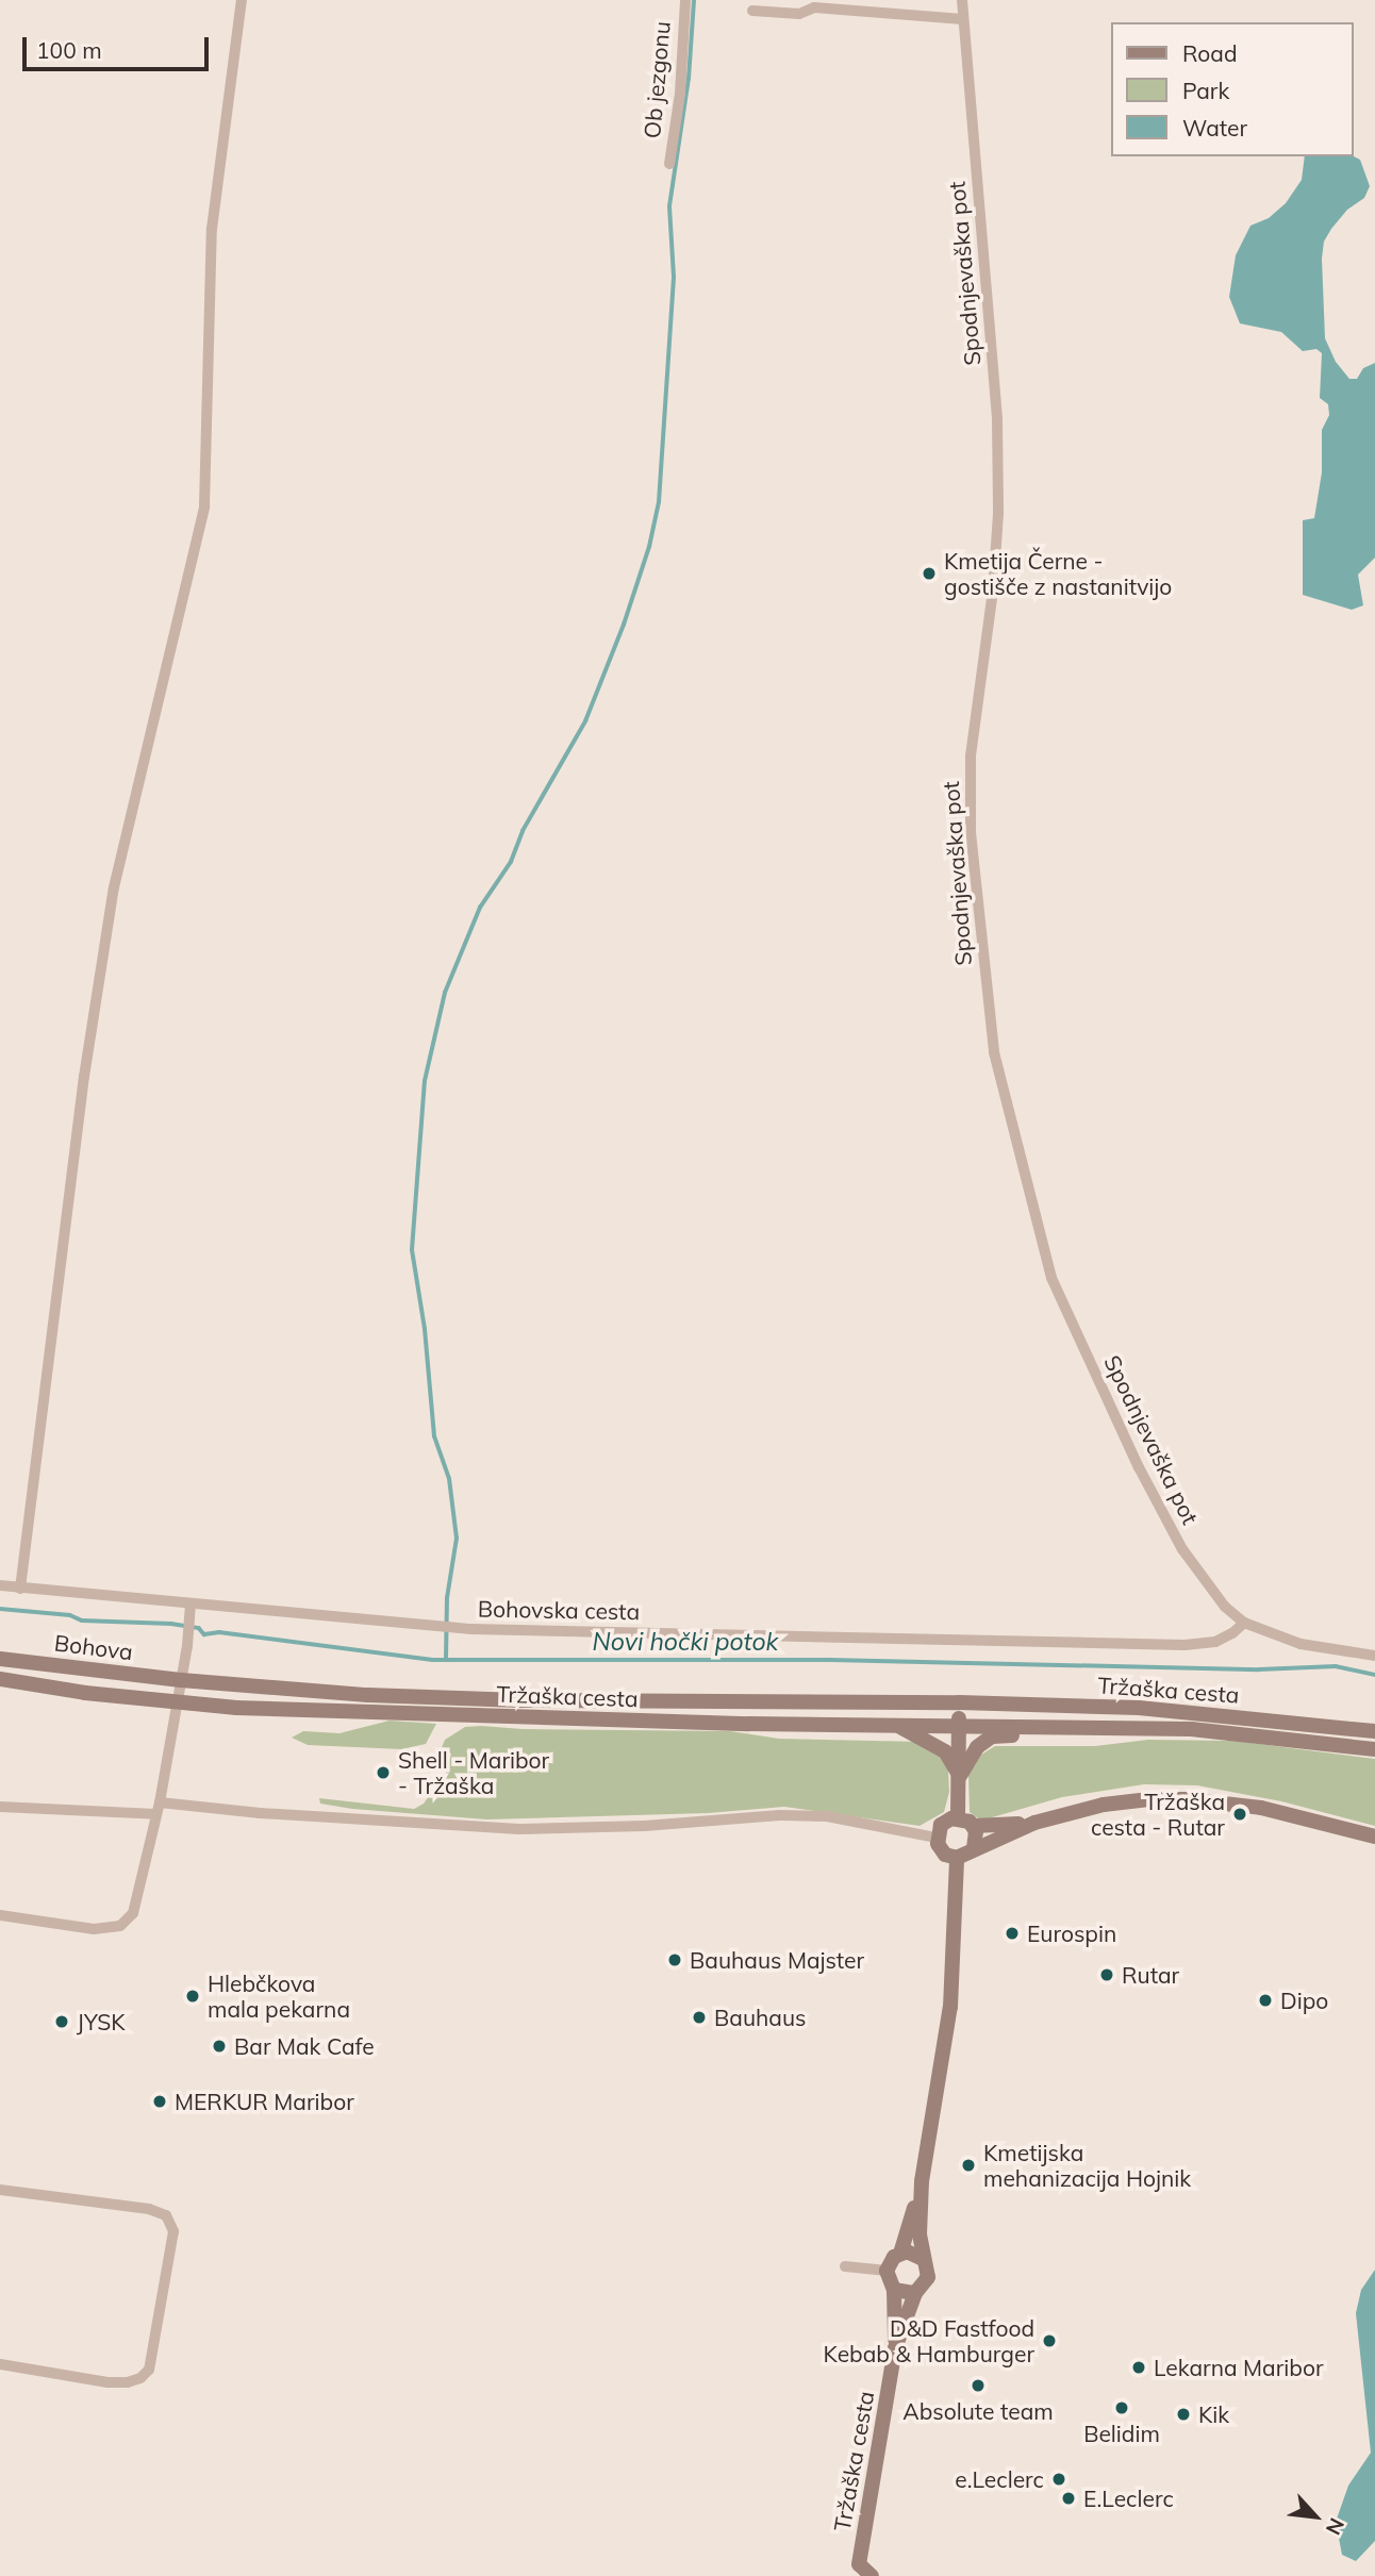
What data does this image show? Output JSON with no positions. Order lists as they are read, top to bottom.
{
  "streets": {
    "main road": ["Bohova", "Tržaška cesta"],
    "street": ["Ob jezgonu", "Spodnjevaška pot", "Bohovska cesta"]
  },
  "crossings": [
    ["Spodnjevaška pot", "Bohovska cesta"],
    ["Bohova", "Tržaška cesta"]
  ],
  "water": ["Novi hočki potok"],
  "places": [
    "Kmetija Černe - gostišče z nastanitvijo",
    "Shell - Maribor - Tržaška",
    "Tržaška cesta - Rutar",
    "Eurospin",
    "Bauhaus Majster",
    "Rutar",
    "Hlebčkova mala pekarna",
    "Dipo",
    "Bauhaus",
    "JYSK",
    "Bar Mak Cafe",
    "MERKUR Maribor",
    "Kmetijska mehanizacija Hojnik",
    "D&D Fastfood Kebab & Hamburger",
    "Lekarna Maribor",
    "Absolute team",
    "Belidim",
    "Kik",
    "e.Leclerc",
    "E.Leclerc"
  ],
  "legend": ["Road", "Park", "Water"],
  "scale_bar": "100 m",
  "north": "bottom right"
}
